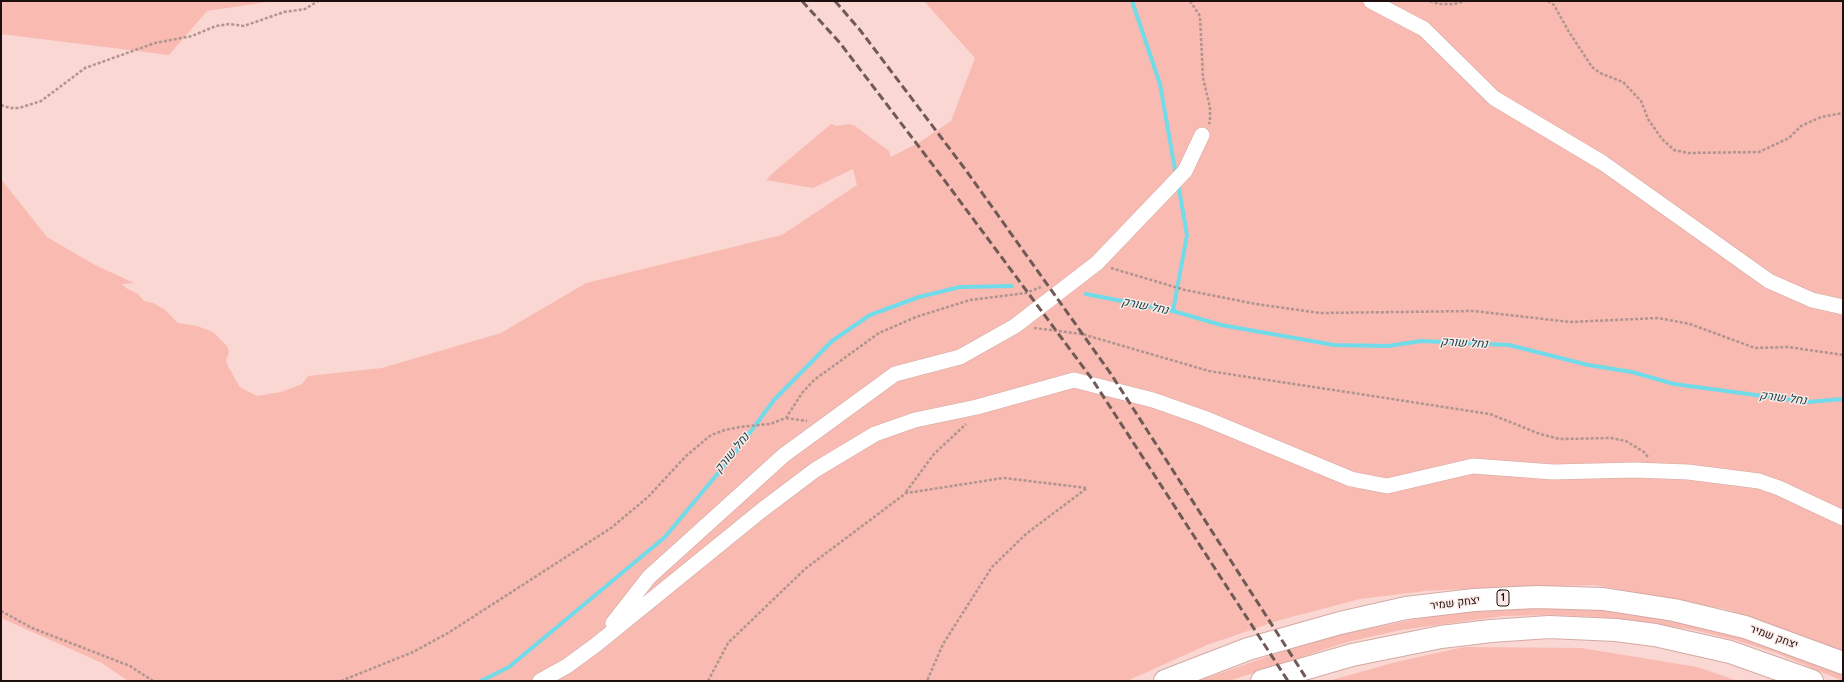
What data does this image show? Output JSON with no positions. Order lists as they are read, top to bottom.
{
  "streets": {
    "highway": ["1", "יצחק שמיר"]
  },
  "water": ["נחל שורק"]
}
